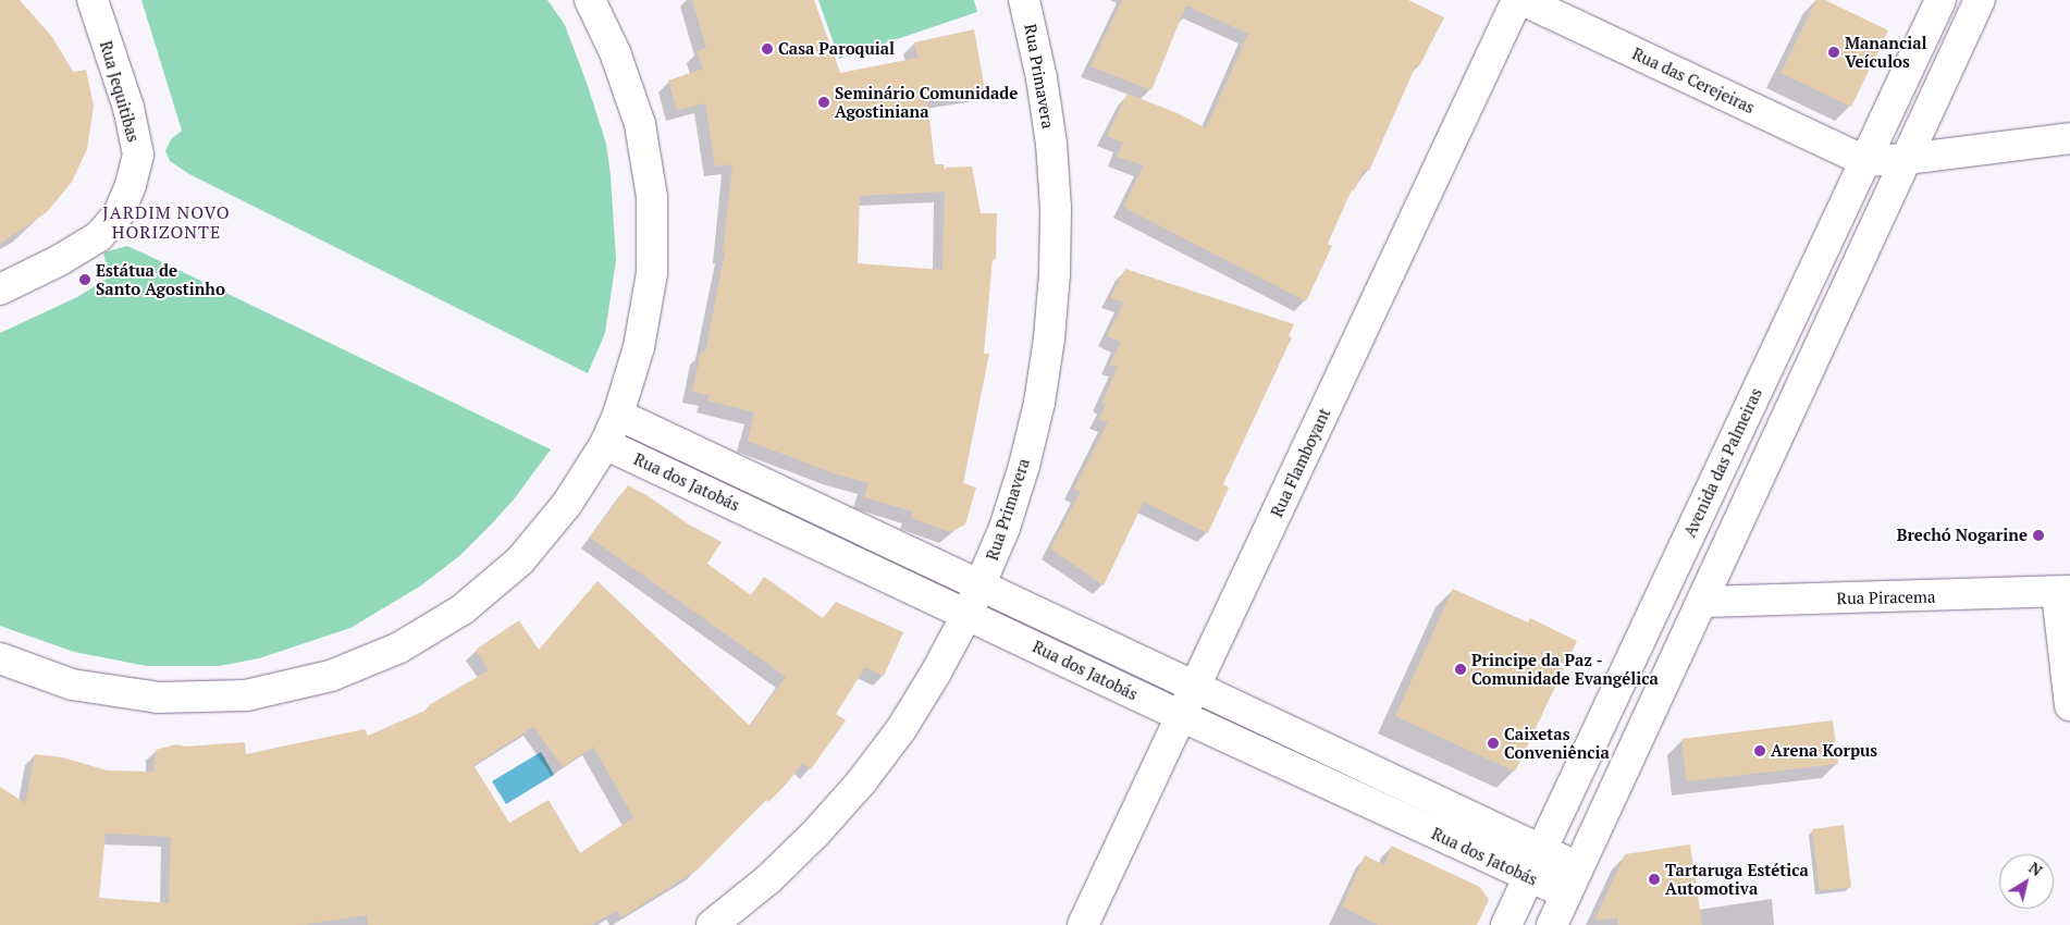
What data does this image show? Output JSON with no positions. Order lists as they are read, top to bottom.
{
  "streets": {
    "street": [
      "Rua Primavera",
      "Rua das Cerejeiras",
      "Rua Jequitibas",
      "Rua Flamboyant",
      "Avenida das Palmeiras",
      "Rua dos Jatobás",
      "Rua Piracema"
    ]
  },
  "crossings": [
    ["Rua Primavera", "Rua dos Jatobás"],
    ["Rua das Cerejeiras", "Avenida das Palmeiras"],
    ["Rua Flamboyant", "Rua dos Jatobás"],
    ["Avenida das Palmeiras", "Rua dos Jatobás"]
  ],
  "districts": ["JARDIM NOVO HORIZONTE"],
  "places": [
    "Casa Paroquial",
    "Manancial Veículos",
    "Seminário Comunidade Agostiniana",
    "Estátua de Santo Agostinho",
    "Brechó Nogarine",
    "Principe da Paz - Comunidade Evangélica",
    "Caixetas Conveniência",
    "Arena Korpus",
    "Tartaruga Estética Automotiva"
  ],
  "north": "top right"
}
